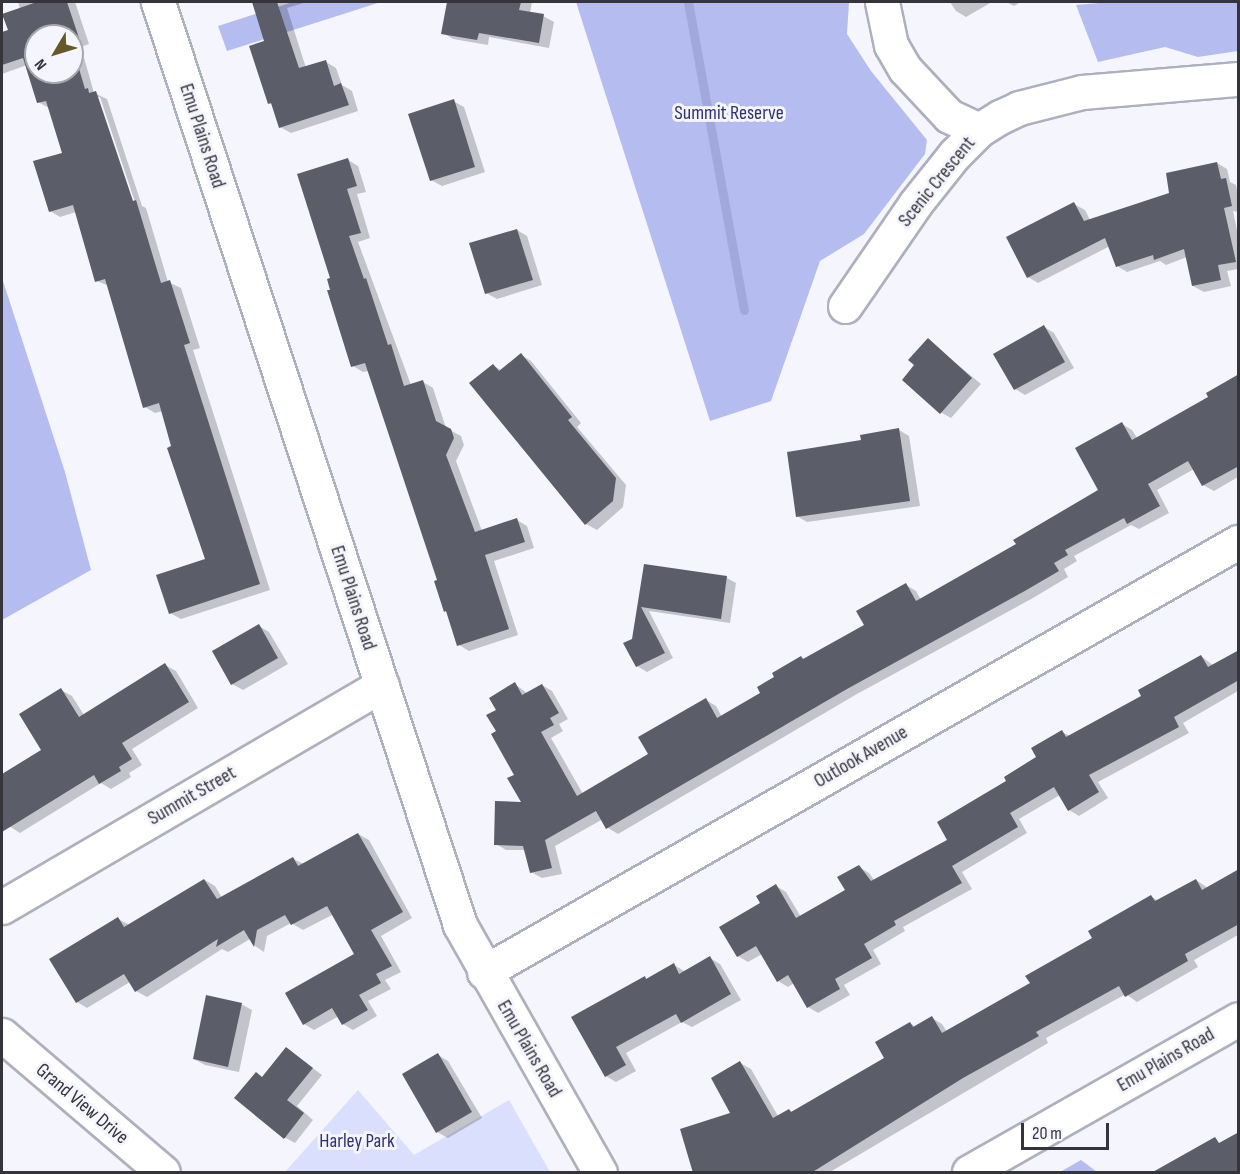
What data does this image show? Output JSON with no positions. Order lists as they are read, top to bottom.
{
  "streets": {
    "street": [
      "Emu Plains Road",
      "Scenic Crescent",
      "Outlook Avenue",
      "Summit Street",
      "Grand View Drive"
    ]
  },
  "crossings": [
    ["Emu Plains Road", "Outlook Avenue"],
    ["Emu Plains Road", "Summit Street"]
  ],
  "parks": ["Summit Reserve", "Harley Park"],
  "scale_bar": "20 m",
  "north": "bottom left"
}
